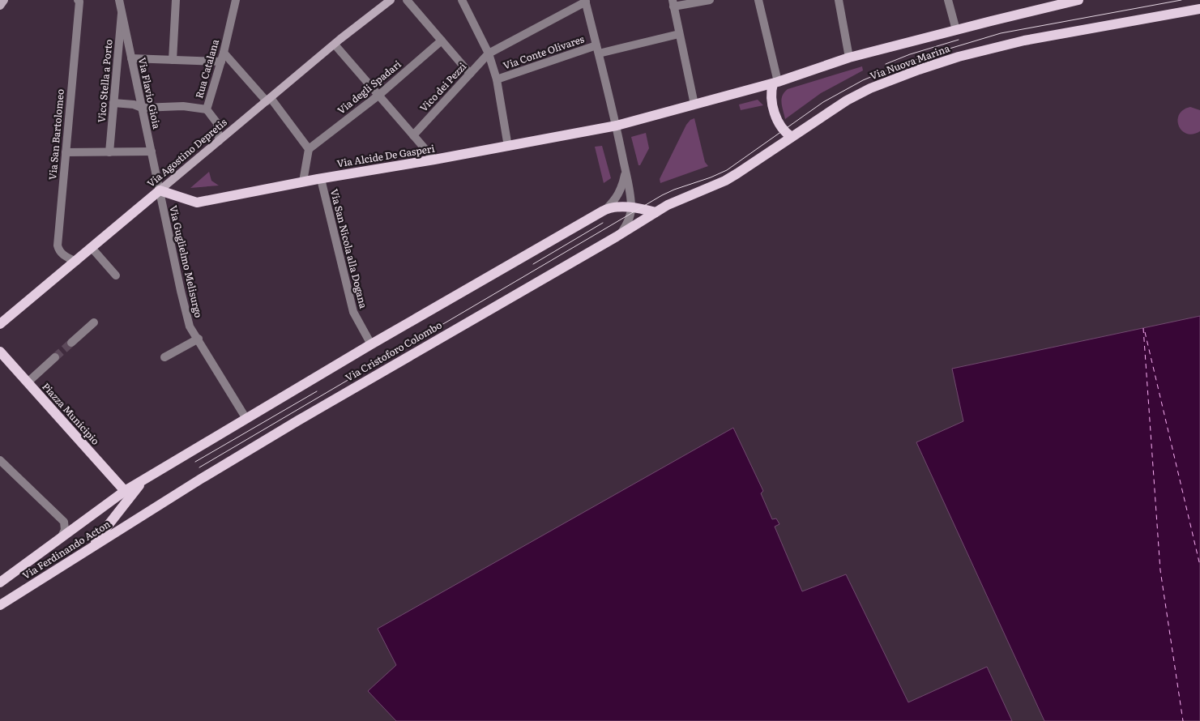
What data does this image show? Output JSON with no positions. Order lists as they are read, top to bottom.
{
  "streets": {
    "main road": [
      "Via Nuova Marina",
      "Via Agostino Depretis",
      "Via Alcide De Gasperi",
      "Via Cristoforo Colombo",
      "Piazza Municipio",
      "Via Ferdinando Acton"
    ],
    "street": [
      "Via Conte Olivares",
      "Rua Catalana",
      "Vico Stella a Porto",
      "Via degli Spadari",
      "Vico dei Pezzi",
      "Via Flavio Gioia",
      "Via San Bartolomeo",
      "Via San Nicola alla Dogana",
      "Via Guglielmo Melisurgo"
    ]
  },
  "crossings": [
    ["Via Nuova Marina", "Via Alcide De Gasperi"],
    ["Via Nuova Marina", "Via Cristoforo Colombo"],
    ["Rua Catalana", "Via Agostino Depretis"],
    ["Vico Stella a Porto", "Via Flavio Gioia"],
    ["Via Flavio Gioia", "Via Agostino Depretis"],
    ["Via Flavio Gioia", "Via Alcide De Gasperi"],
    ["Via Flavio Gioia", "Via Guglielmo Melisurgo"],
    ["Via San Bartolomeo", "Via Agostino Depretis"],
    ["Via Agostino Depretis", "Via Alcide De Gasperi"],
    ["Via Agostino Depretis", "Via Guglielmo Melisurgo"],
    ["Via Alcide De Gasperi", "Via San Nicola alla Dogana"],
    ["Via Alcide De Gasperi", "Via Guglielmo Melisurgo"],
    ["Via San Nicola alla Dogana", "Via Cristoforo Colombo"],
    ["Via Guglielmo Melisurgo", "Via Cristoforo Colombo"],
    ["Via Cristoforo Colombo", "Piazza Municipio"],
    ["Via Cristoforo Colombo", "Via Ferdinando Acton"],
    ["Piazza Municipio", "Via Ferdinando Acton"]
  ]
}
